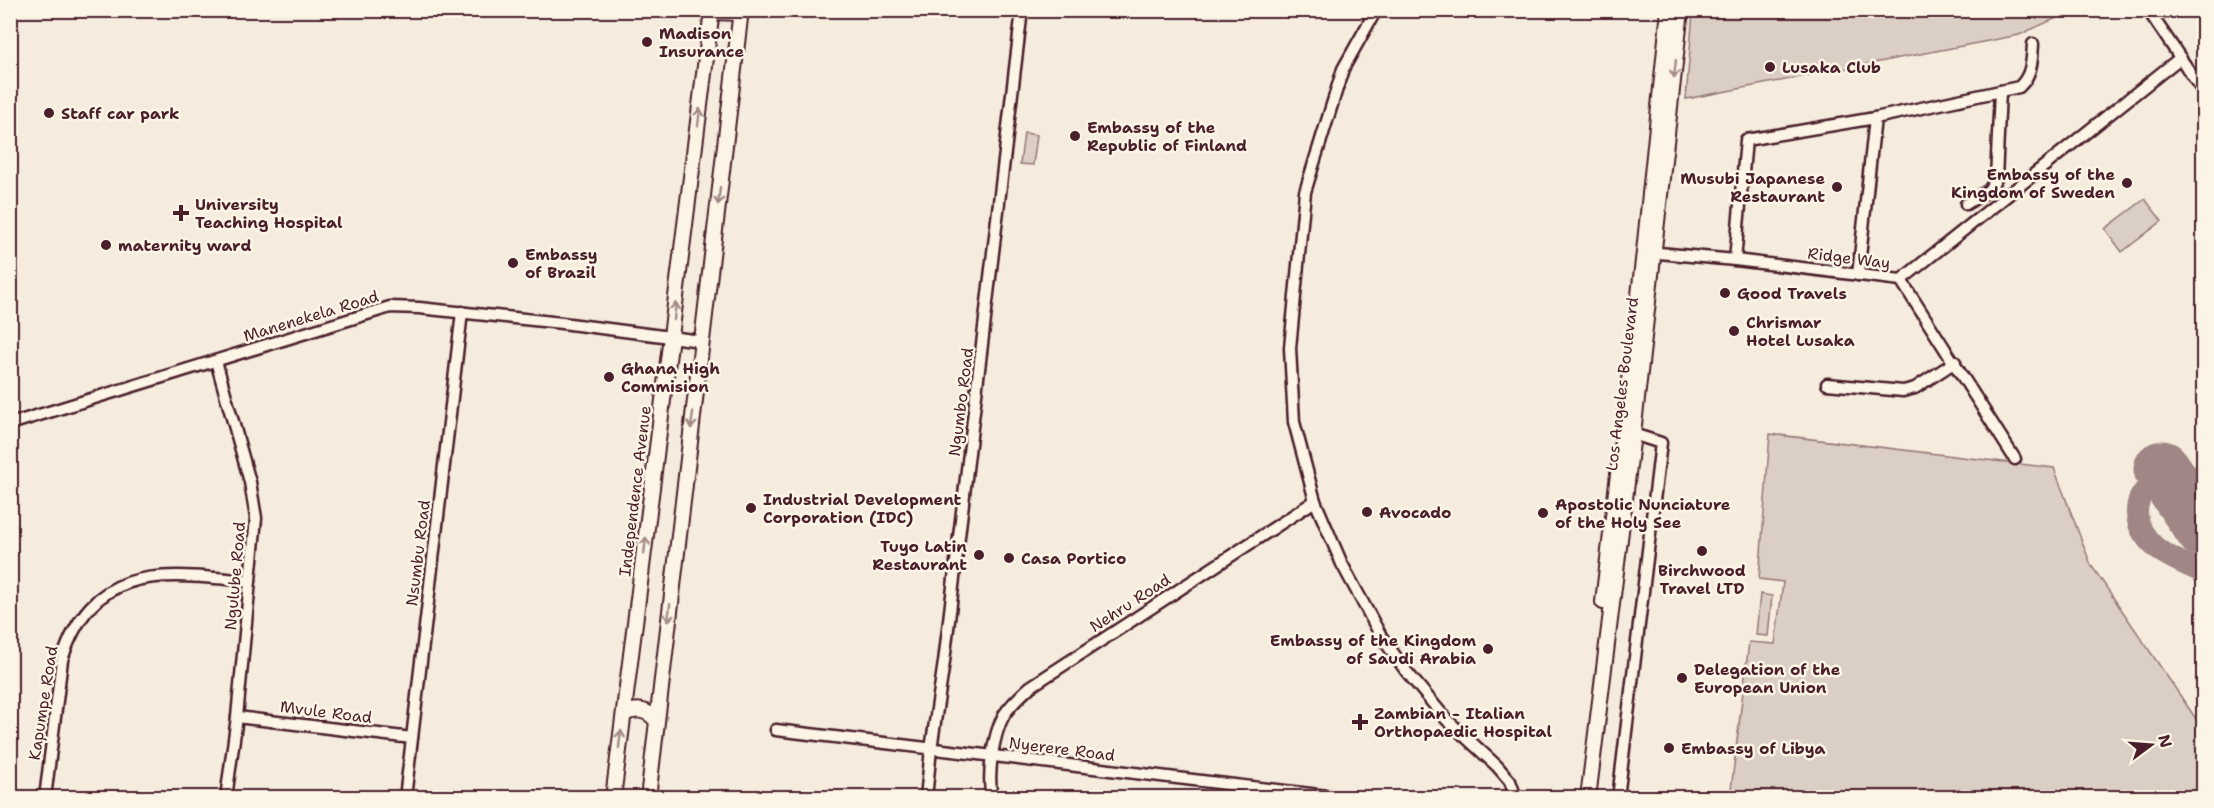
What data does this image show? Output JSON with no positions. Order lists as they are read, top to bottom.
{
  "streets": {
    "main road": ["Los Angeles Boulevard", "Independence Avenue"],
    "street": [
      "Ridge Way",
      "Manenekela Road",
      "Ngumbo Road",
      "Nsumbu Road",
      "Ngulube Road",
      "Nehru Road",
      "Kapumpe Road",
      "Mvule Road",
      "Nyerere Road"
    ]
  },
  "crossings": [
    ["Ridge Way", "Los Angeles Boulevard"],
    ["Manenekela Road", "Independence Avenue"],
    ["Manenekela Road", "Nsumbu Road"],
    ["Manenekela Road", "Ngulube Road"],
    ["Ngumbo Road", "Nyerere Road"],
    ["Nsumbu Road", "Mvule Road"],
    ["Ngulube Road", "Kapumpe Road"],
    ["Ngulube Road", "Mvule Road"],
    ["Nehru Road", "Nyerere Road"]
  ],
  "places": {
    "other": [
      "Madison Insurance",
      "Lusaka Club",
      "Staff car park",
      "Embassy of the Republic of Finland",
      "Embassy of the Kingdom of Sweden",
      "Musubi Japanese Restaurant",
      "maternity ward",
      "Embassy of Brazil",
      "Good Travels",
      "Chrismar Hotel Lusaka",
      "Ghana High Commision",
      "Industrial Development Corporation (IDC)",
      "Avocado",
      "Apostolic Nunciature of the Holy See",
      "Birchwood Travel LTD",
      "Tuyo Latin Restaurant",
      "Casa Portico",
      "Embassy of the Kingdom of Saudi Arabia",
      "Delegation of the European Union",
      "Embassy of Libya"
    ],
    "health": ["University Teaching Hospital", "Zambian - Italian Orthopaedic Hospital"]
  },
  "north": "right"
}
